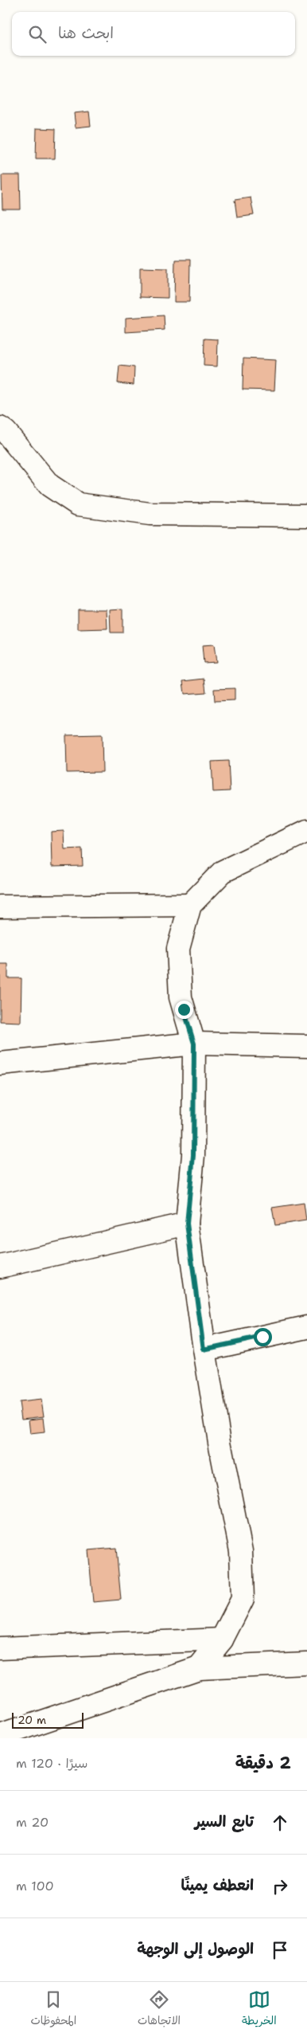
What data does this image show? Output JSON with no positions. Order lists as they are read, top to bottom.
{
  "scale_bar": "20 m",
  "page": {
    "search": "ابحث هنا",
    "scale": "20 m",
    "heading": ["2 دقيقة", "سيرًا · 120 m"],
    "list": [
      ["تابع السير", "20 m"],
      ["انعطف يمينًا", "100 m"],
      "الوصول إلى الوجهة"
    ],
    "nav": ["الخريطة", "الاتجاهات", "المحفوظات"]
  }
}
